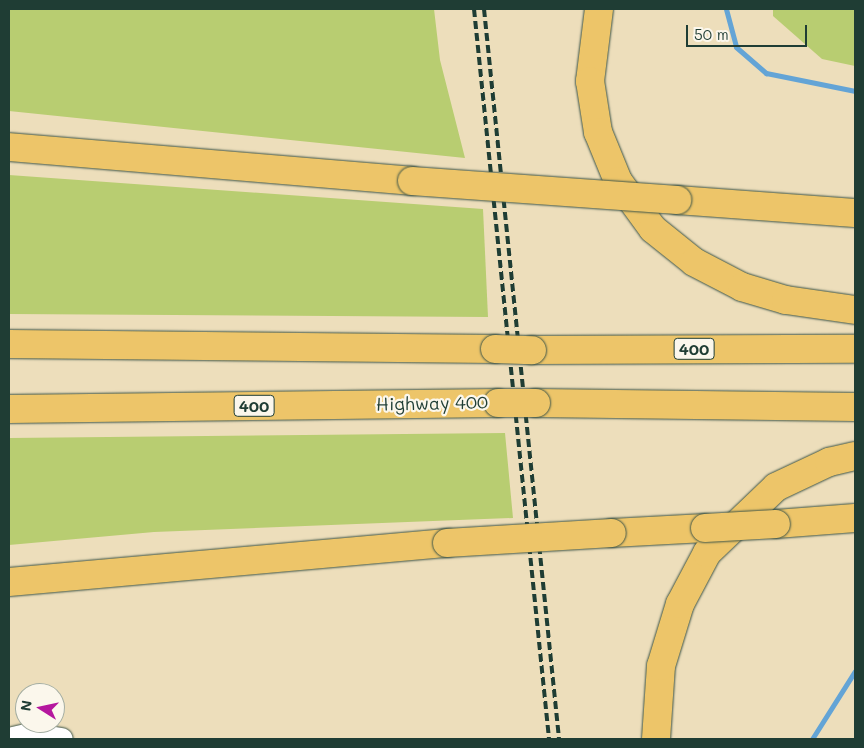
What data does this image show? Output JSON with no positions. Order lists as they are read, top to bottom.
{
  "streets": {
    "highway": ["400", "Highway 400"]
  },
  "scale_bar": "50 m",
  "north": "left"
}
